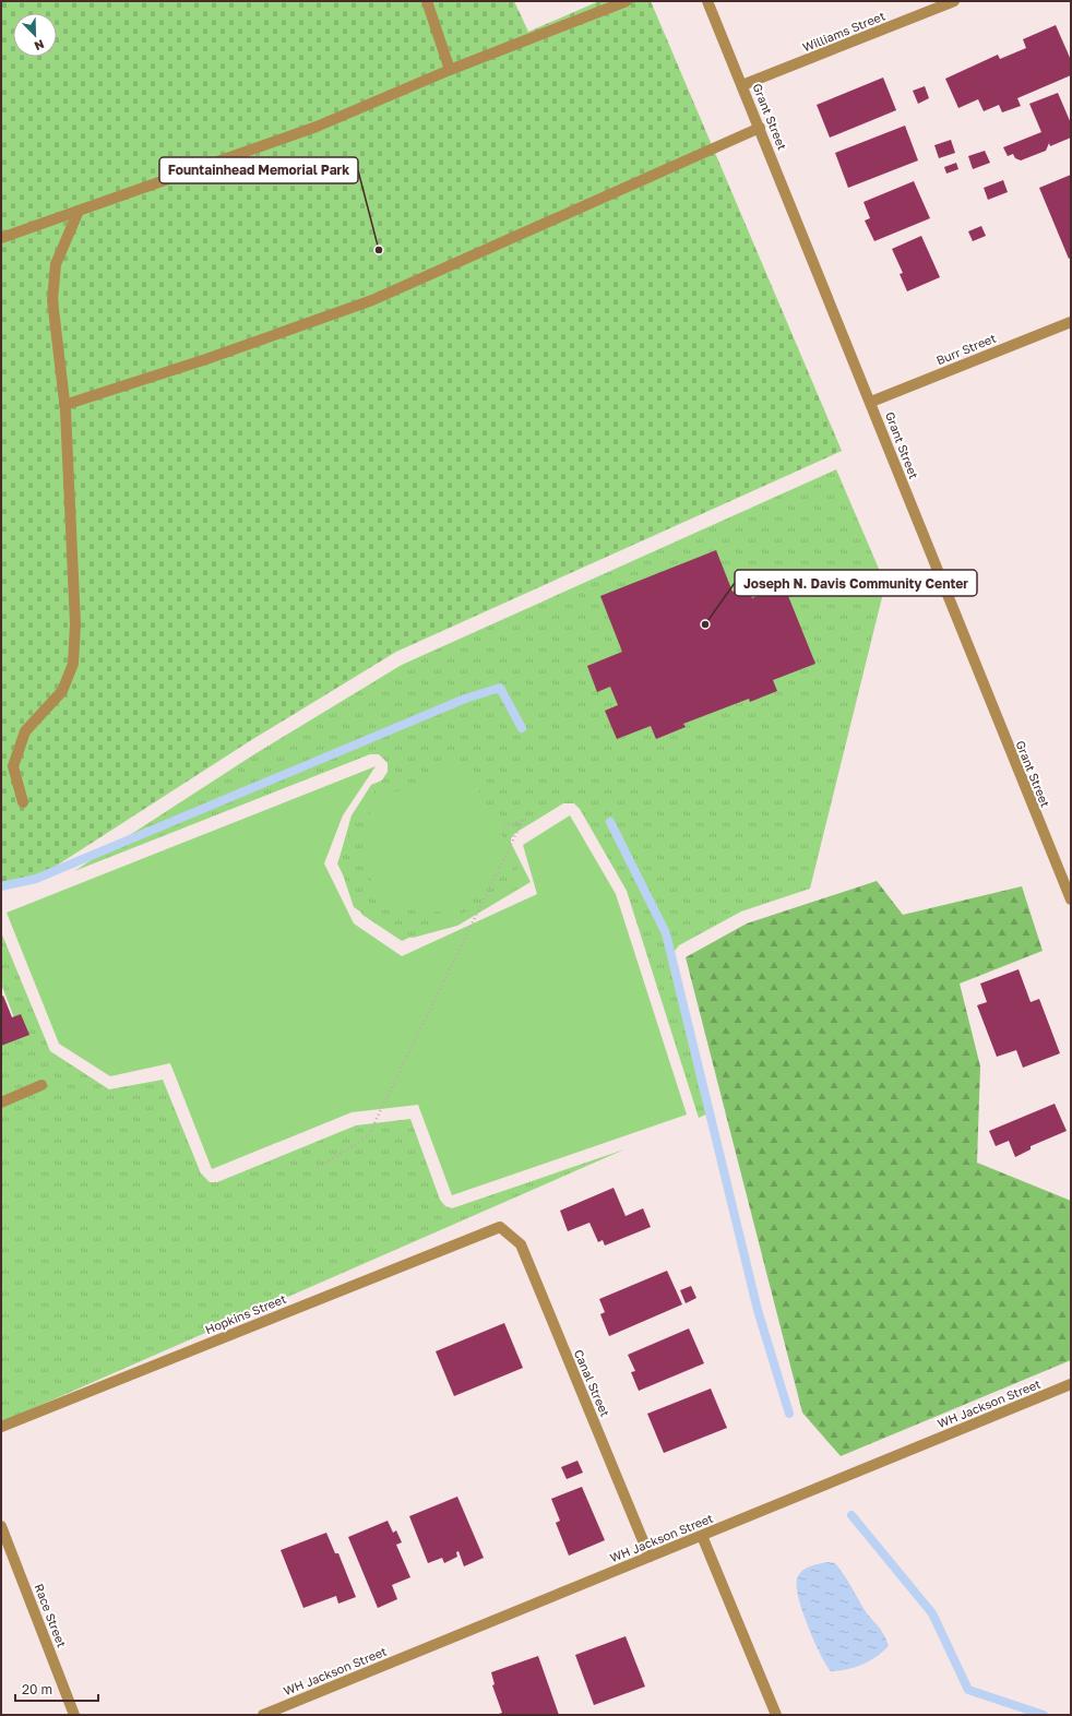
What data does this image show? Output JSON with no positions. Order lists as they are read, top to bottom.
{
  "streets": {
    "street": [
      "Williams Street",
      "Grant Street",
      "Burr Street",
      "Hopkins Street",
      "Canal Street",
      "WH Jackson Street",
      "Race Street"
    ]
  },
  "crossings": [
    ["Williams Street", "Grant Street"],
    ["Grant Street", "Burr Street"],
    ["Hopkins Street", "Canal Street"],
    ["Canal Street", "WH Jackson Street"]
  ],
  "places": ["Fountainhead Memorial Park", "Joseph N. Davis Community Center"],
  "scale_bar": "20 m",
  "north": "bottom right"
}
